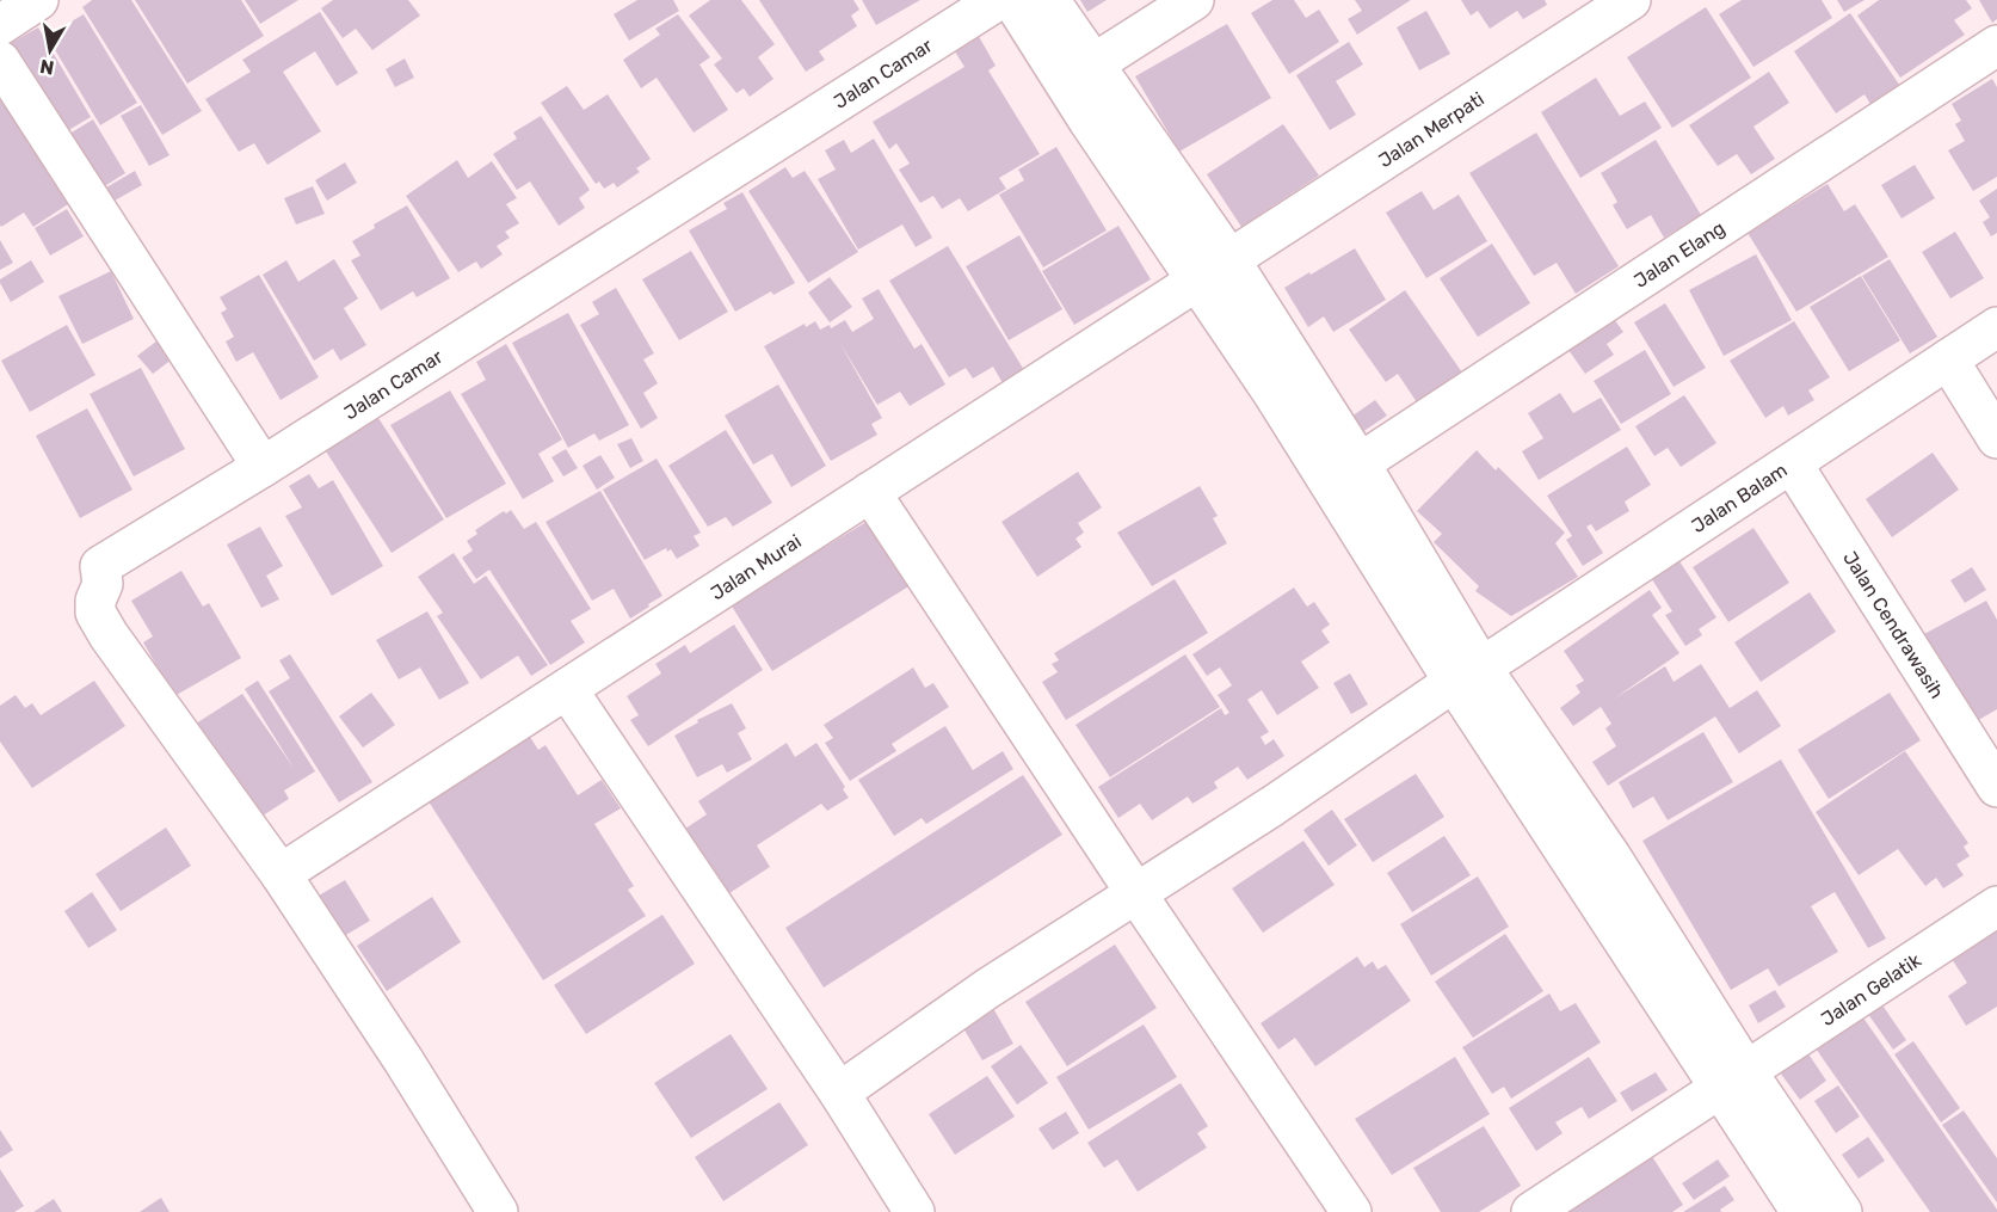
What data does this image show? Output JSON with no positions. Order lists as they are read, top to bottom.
{
  "streets": {
    "street": [
      "Jalan Camar",
      "Jalan Merpati",
      "Jalan Elang",
      "Jalan Balam",
      "Jalan Murai",
      "Jalan Cendrawasih",
      "Jalan Gelatik"
    ]
  },
  "crossings": [
    ["Jalan Camar", "Jalan Murai"],
    ["Jalan Merpati", "Jalan Murai"],
    ["Jalan Balam", "Jalan Cendrawasih"]
  ],
  "north": "bottom"
}
